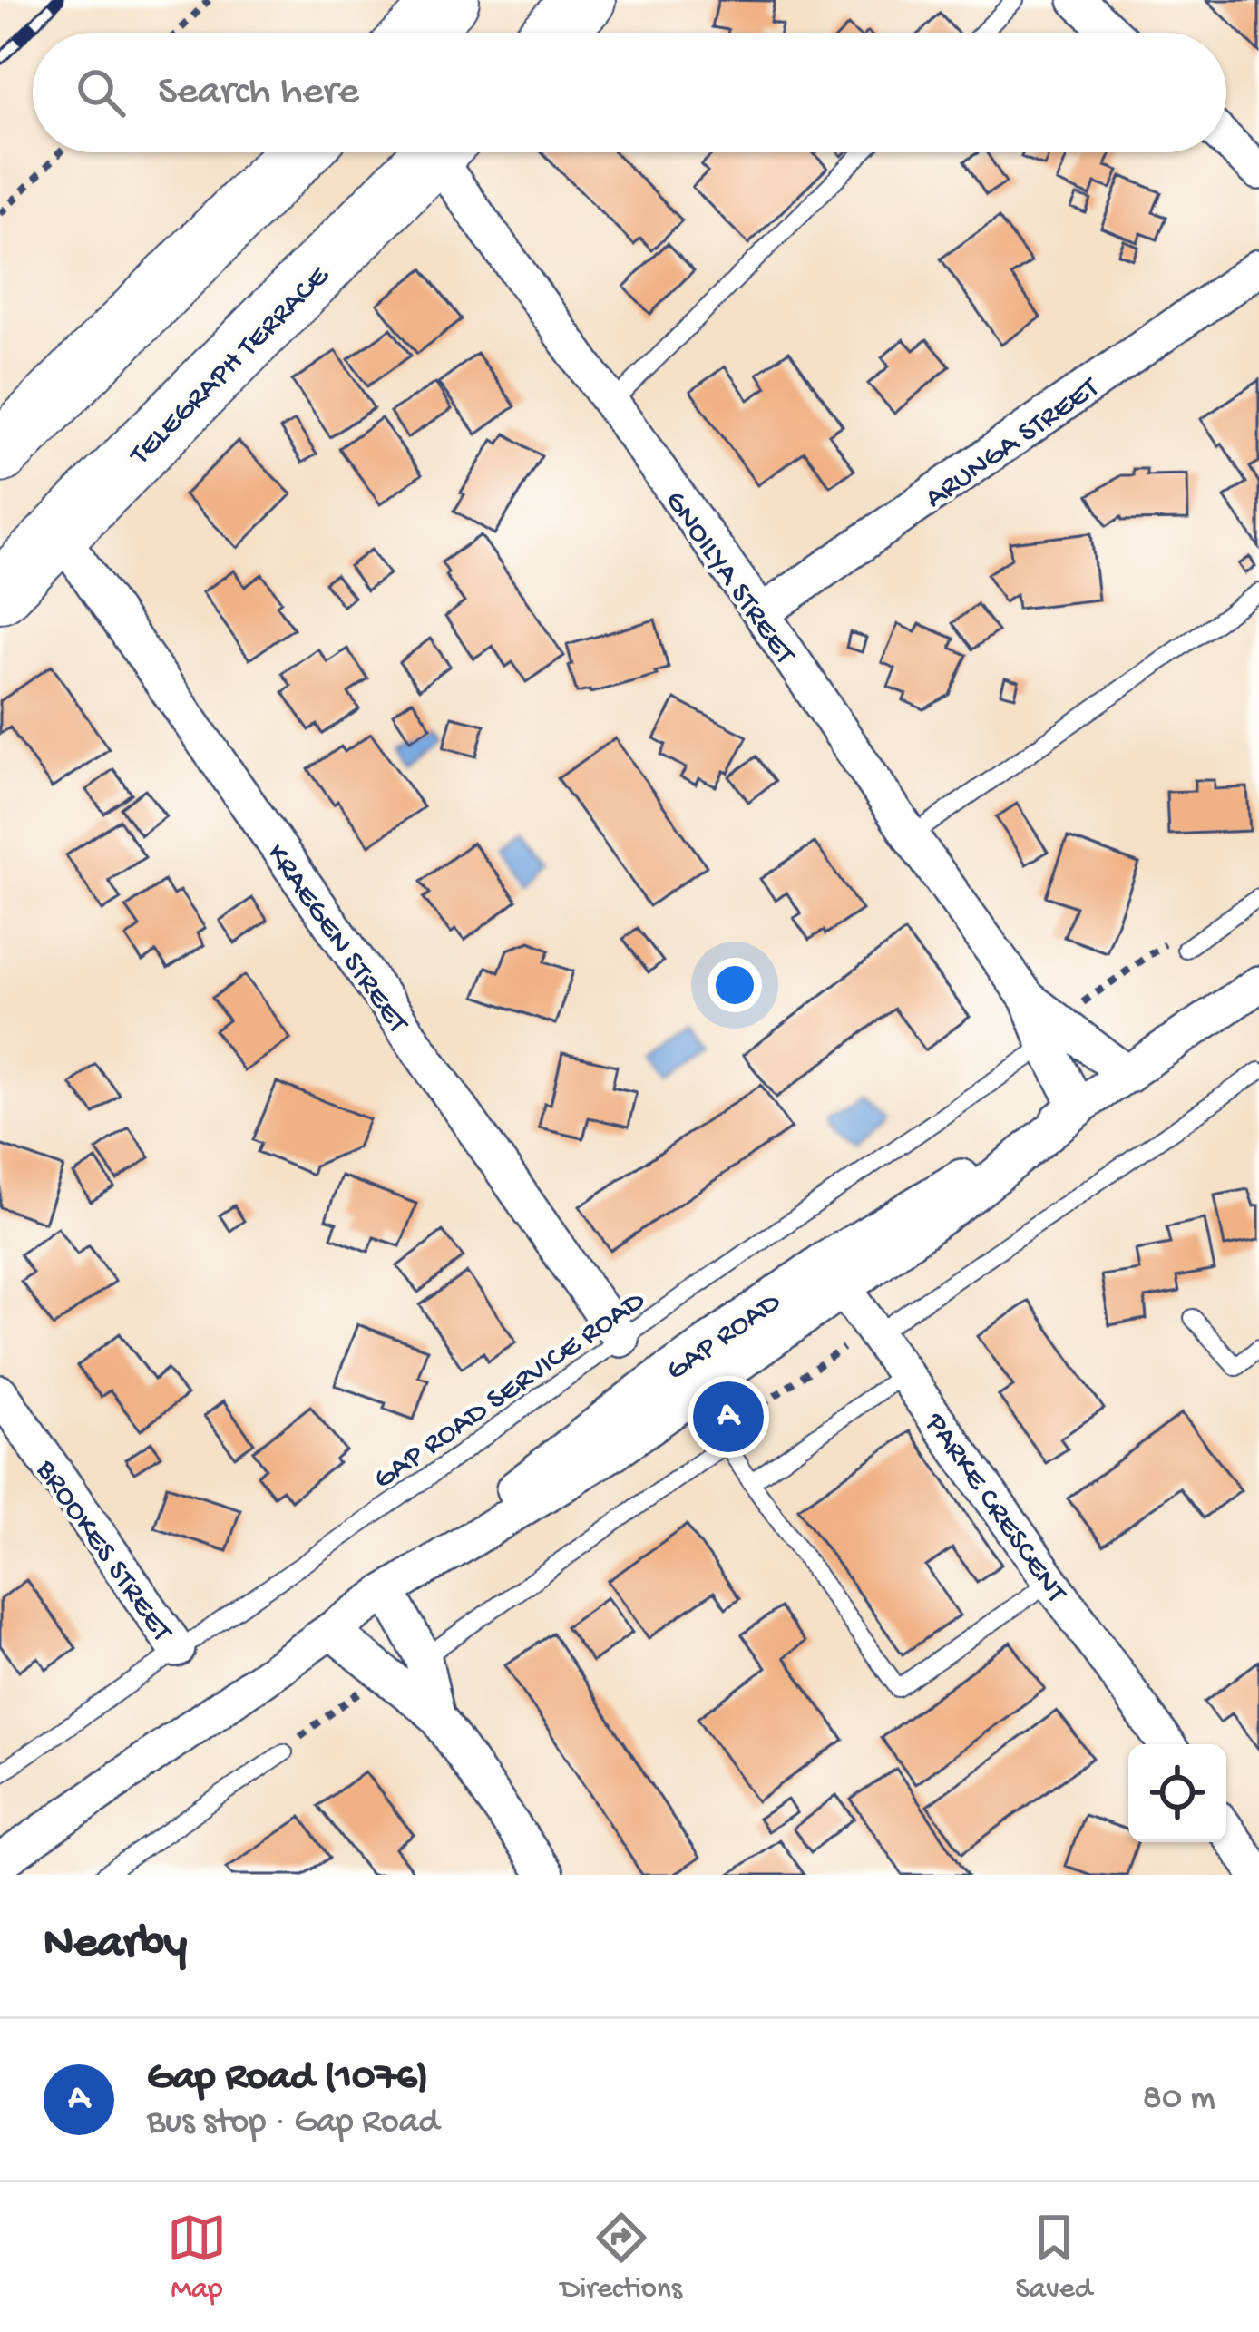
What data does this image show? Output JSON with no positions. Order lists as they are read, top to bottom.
{
  "streets": {
    "highway": ["TELEGRAPH TERRACE"],
    "street": [
      "ARUNGA STREET",
      "GNOILYA STREET",
      "KRAEGEN STREET",
      "GAP ROAD",
      "PARKE CRESCENT",
      "BROOKES STREET"
    ],
    "lane": ["GAP ROAD SERVICE ROAD"]
  },
  "crossings": [
    ["TELEGRAPH TERRACE", "KRAEGEN STREET"],
    ["ARUNGA STREET", "GNOILYA STREET"],
    ["GNOILYA STREET", "GAP ROAD"],
    ["GNOILYA STREET", "GAP ROAD SERVICE ROAD"],
    ["KRAEGEN STREET", "GAP ROAD SERVICE ROAD"],
    ["GAP ROAD", "PARKE CRESCENT"],
    ["GAP ROAD SERVICE ROAD", "BROOKES STREET"]
  ],
  "page": {
    "search": "Search here",
    "pins": "A",
    "heading": "Nearby",
    "list": [
      {
        "mark": "A",
        "name": "Gap Road (1076)",
        "note": "Bus stop · Gap Road",
        "value": "80 m"
      }
    ],
    "nav": ["Map", "Directions", "Saved"]
  }
}
